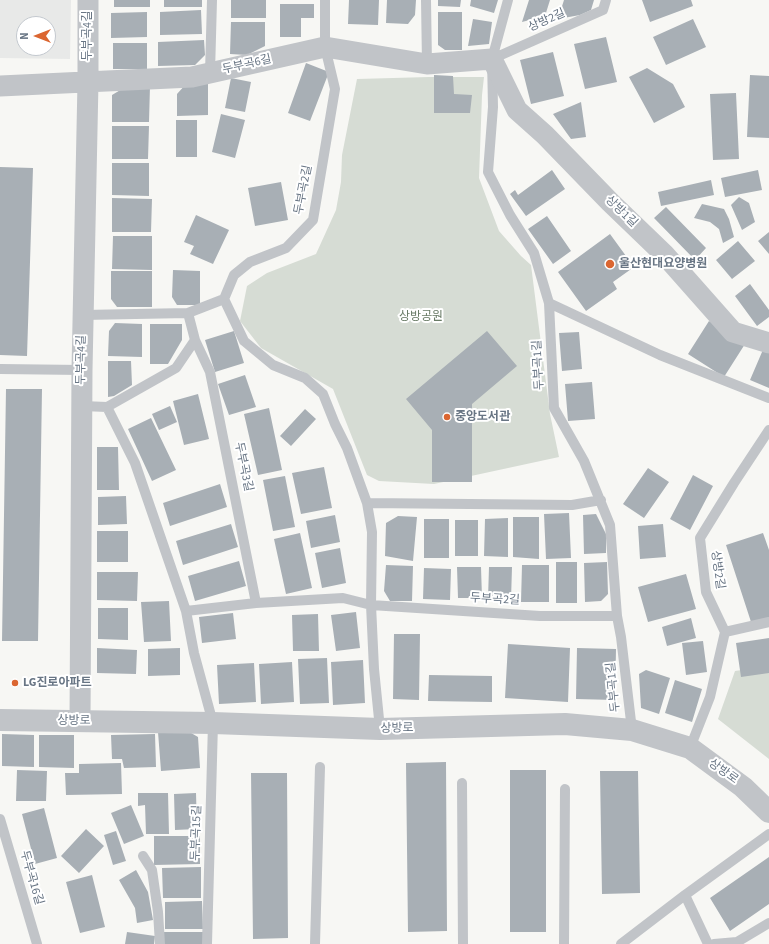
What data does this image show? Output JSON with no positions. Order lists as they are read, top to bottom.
{
  "streets": {
    "street": [
      "두부곡4길",
      "두부곡6길",
      "상방1길",
      "상방로"
    ],
    "lane": [
      "상방2길",
      "두부곡2길",
      "두부곡1길",
      "두부곡3길",
      "두부곡15길",
      "두부곡16길"
    ]
  },
  "crossings": [
    ["상방2길", "두부곡6길"],
    ["상방2길", "상방1길"],
    ["상방2길", "두부곡1길"],
    ["두부곡4길", "두부곡6길"],
    ["두부곡4길", "상방로"],
    ["두부곡6길", "두부곡2길"],
    ["두부곡6길", "상방1길"],
    ["두부곡6길", "두부곡1길"],
    ["두부곡2길", "두부곡1길"],
    ["상방1길", "두부곡1길"],
    ["두부곡1길", "상방로"],
    ["상방로", "두부곡15길"]
  ],
  "parks": ["상방공원"],
  "places": ["울산현대요양병원", "중앙도서관", "LG진로아파트"],
  "north": "left"
}
